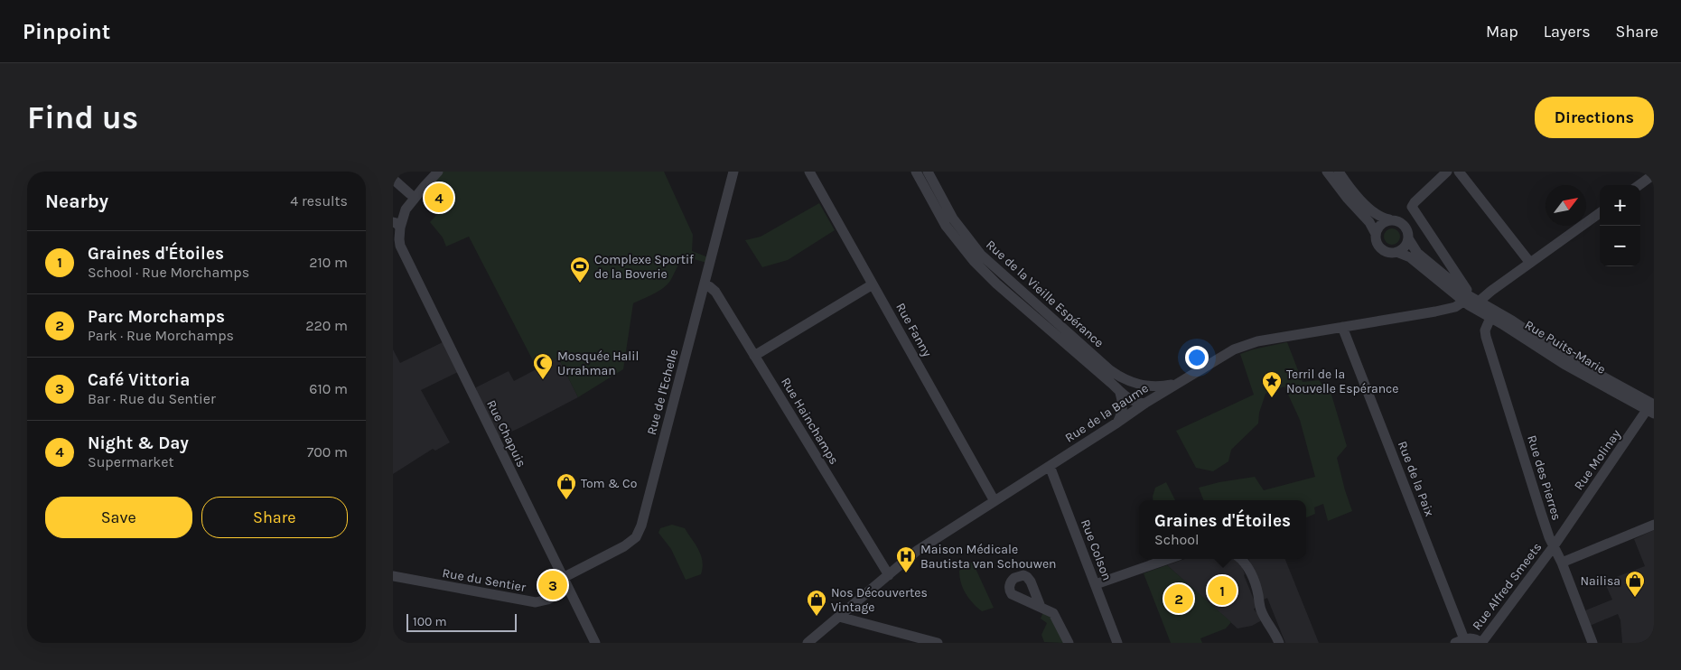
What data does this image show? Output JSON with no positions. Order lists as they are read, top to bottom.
{
  "streets": {
    "street": [
      "Rue de la Vieille Espérance",
      "Rue Fanny",
      "Rue Puits-Marie",
      "Rue de l'Echelle",
      "Rue de la Baume",
      "Rue Hainchamps",
      "Rue Chapuis",
      "Rue Molinay",
      "Rue des Pierres",
      "Rue de la Paix",
      "Rue Colson",
      "Rue du Sentier",
      "Rue Alfred Smeets"
    ]
  },
  "crossings": [
    ["Rue de la Vieille Espérance", "Rue de la Baume"],
    ["Rue Fanny", "Rue de la Baume"],
    ["Rue Puits-Marie", "Rue de la Baume"],
    ["Rue Puits-Marie", "Rue Molinay"],
    ["Rue Puits-Marie", "Rue des Pierres"],
    ["Rue de l'Echelle", "Rue Hainchamps"],
    ["Rue de l'Echelle", "Rue Chapuis"],
    ["Rue de la Baume", "Rue Hainchamps"],
    ["Rue de la Baume", "Rue de la Paix"],
    ["Rue de la Baume", "Rue Colson"],
    ["Rue Chapuis", "Rue du Sentier"],
    ["Rue Molinay", "Rue des Pierres"],
    ["Rue Molinay", "Rue Alfred Smeets"],
    ["Rue des Pierres", "Rue Alfred Smeets"]
  ],
  "places": {
    "sports": ["Complexe Sportif de la Boverie"],
    "mosque": ["Mosquée Halil Urrahman"],
    "place": ["Terril de la Nouvelle Espérance"],
    "shop": ["Tom & Co", "Nailisa", "Nos Découvertes Vintage"],
    "hospital": ["Maison Médicale Bautista van Schouwen"]
  },
  "scale_bar": "100 m",
  "north": "top right",
  "page": {
    "header": "Pinpoint",
    "nav": ["Map", "Layers", "Share"],
    "buttons": [
      "Directions",
      ["Save", "Share"]
    ],
    "title": "Find us",
    "heading": ["Nearby", "4 results"],
    "pins": [
      "4",
      "3",
      "1",
      "2"
    ],
    "map_buttons": ["+", "−"],
    "list": [
      {
        "mark": "1",
        "name": "Graines d'Étoiles",
        "note": "School · Rue Morchamps",
        "value": "210 m"
      },
      {
        "mark": "2",
        "name": "Parc Morchamps",
        "note": "Park · Rue Morchamps",
        "value": "220 m"
      },
      {
        "mark": "3",
        "name": "Café Vittoria",
        "note": "Bar · Rue du Sentier",
        "value": "610 m"
      },
      {
        "mark": "4",
        "name": "Night & Day",
        "note": "Supermarket",
        "value": "700 m"
      }
    ],
    "popup": ["Graines d'Étoiles", "School"],
    "scale": "100 m"
  }
}
